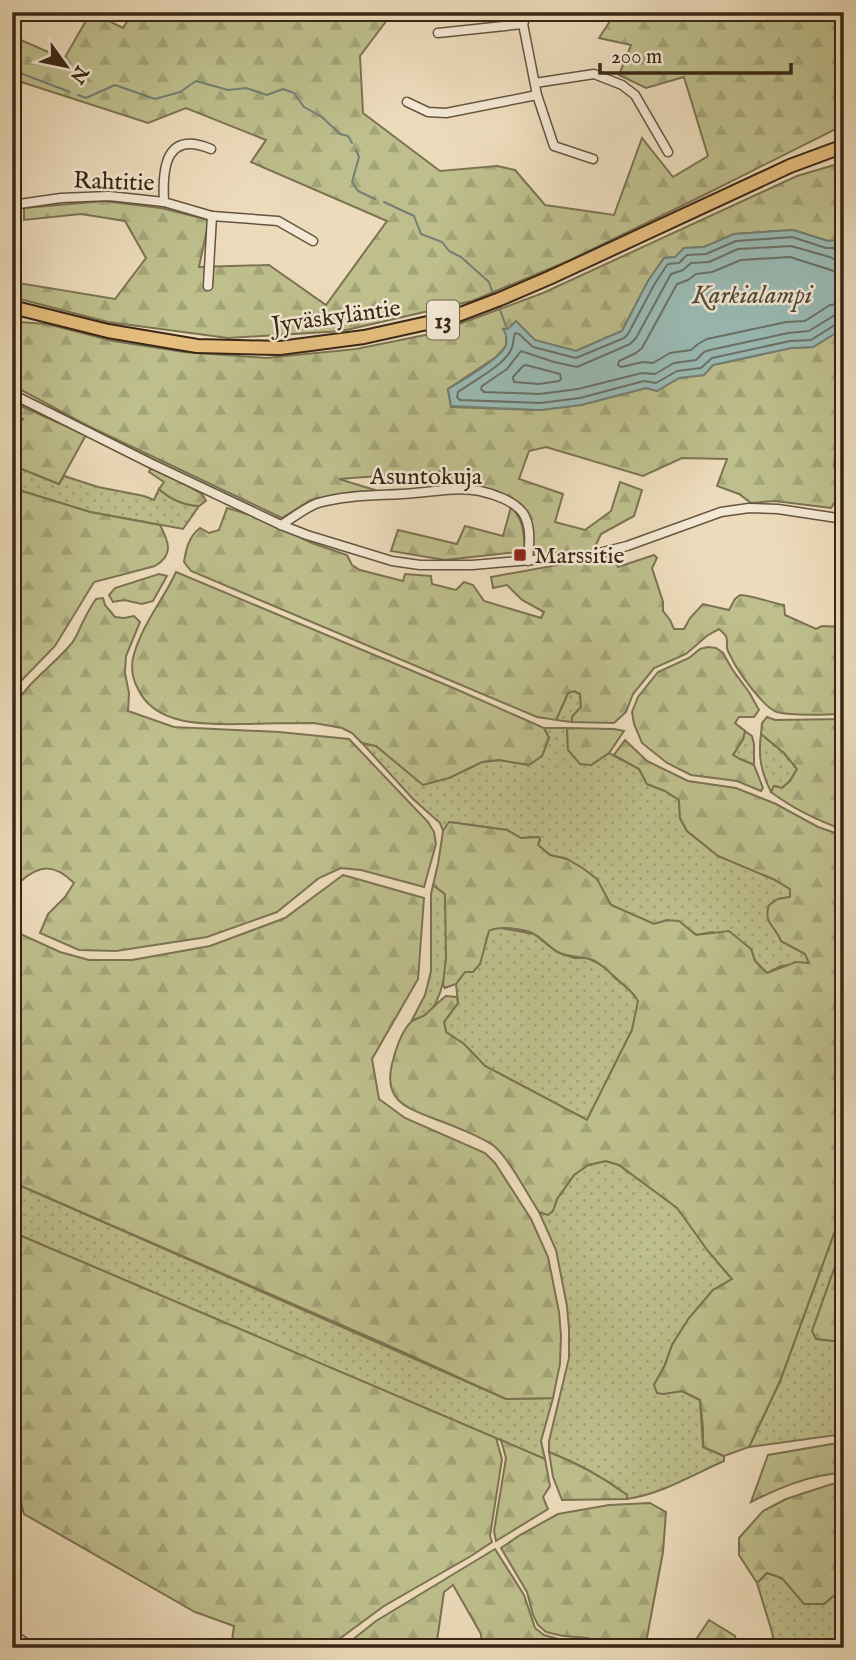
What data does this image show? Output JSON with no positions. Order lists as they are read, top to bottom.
{
  "streets": {
    "highway": ["Jyväskyläntie", "13"],
    "street": ["Rahtitie", "Asuntokuja"]
  },
  "water": ["Karkialampi"],
  "places": {
    "transit": ["Marssitie"]
  },
  "scale_bar": "200 m",
  "north": "bottom right"
}
